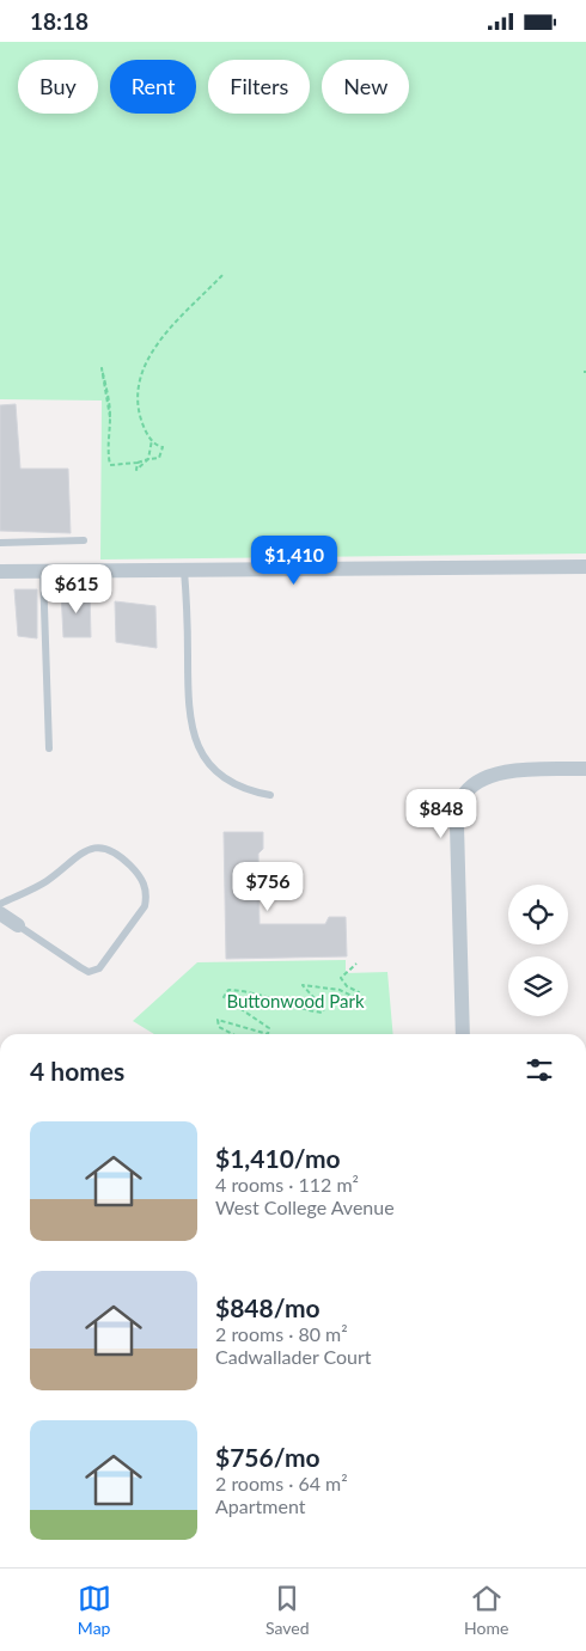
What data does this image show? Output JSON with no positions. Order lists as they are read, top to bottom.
{
  "parks": ["Buttonwood Park"],
  "page": {
    "status": "18:18",
    "chip": [
      "Buy",
      "Rent",
      "Filters",
      "New"
    ],
    "price": [
      "$1,410",
      "$615",
      "$848",
      "$756"
    ],
    "heading": "4 homes",
    "list": [
      {
        "name": "$1,410/mo",
        "note": "4 rooms · 112 m² · West College Avenue"
      },
      {
        "name": "$848/mo",
        "note": "2 rooms · 80 m² · Cadwallader Court"
      },
      {
        "name": "$756/mo",
        "note": "2 rooms · 64 m² · Apartment"
      }
    ],
    "tabs": ["Map", "Saved", "Home"]
  }
}
